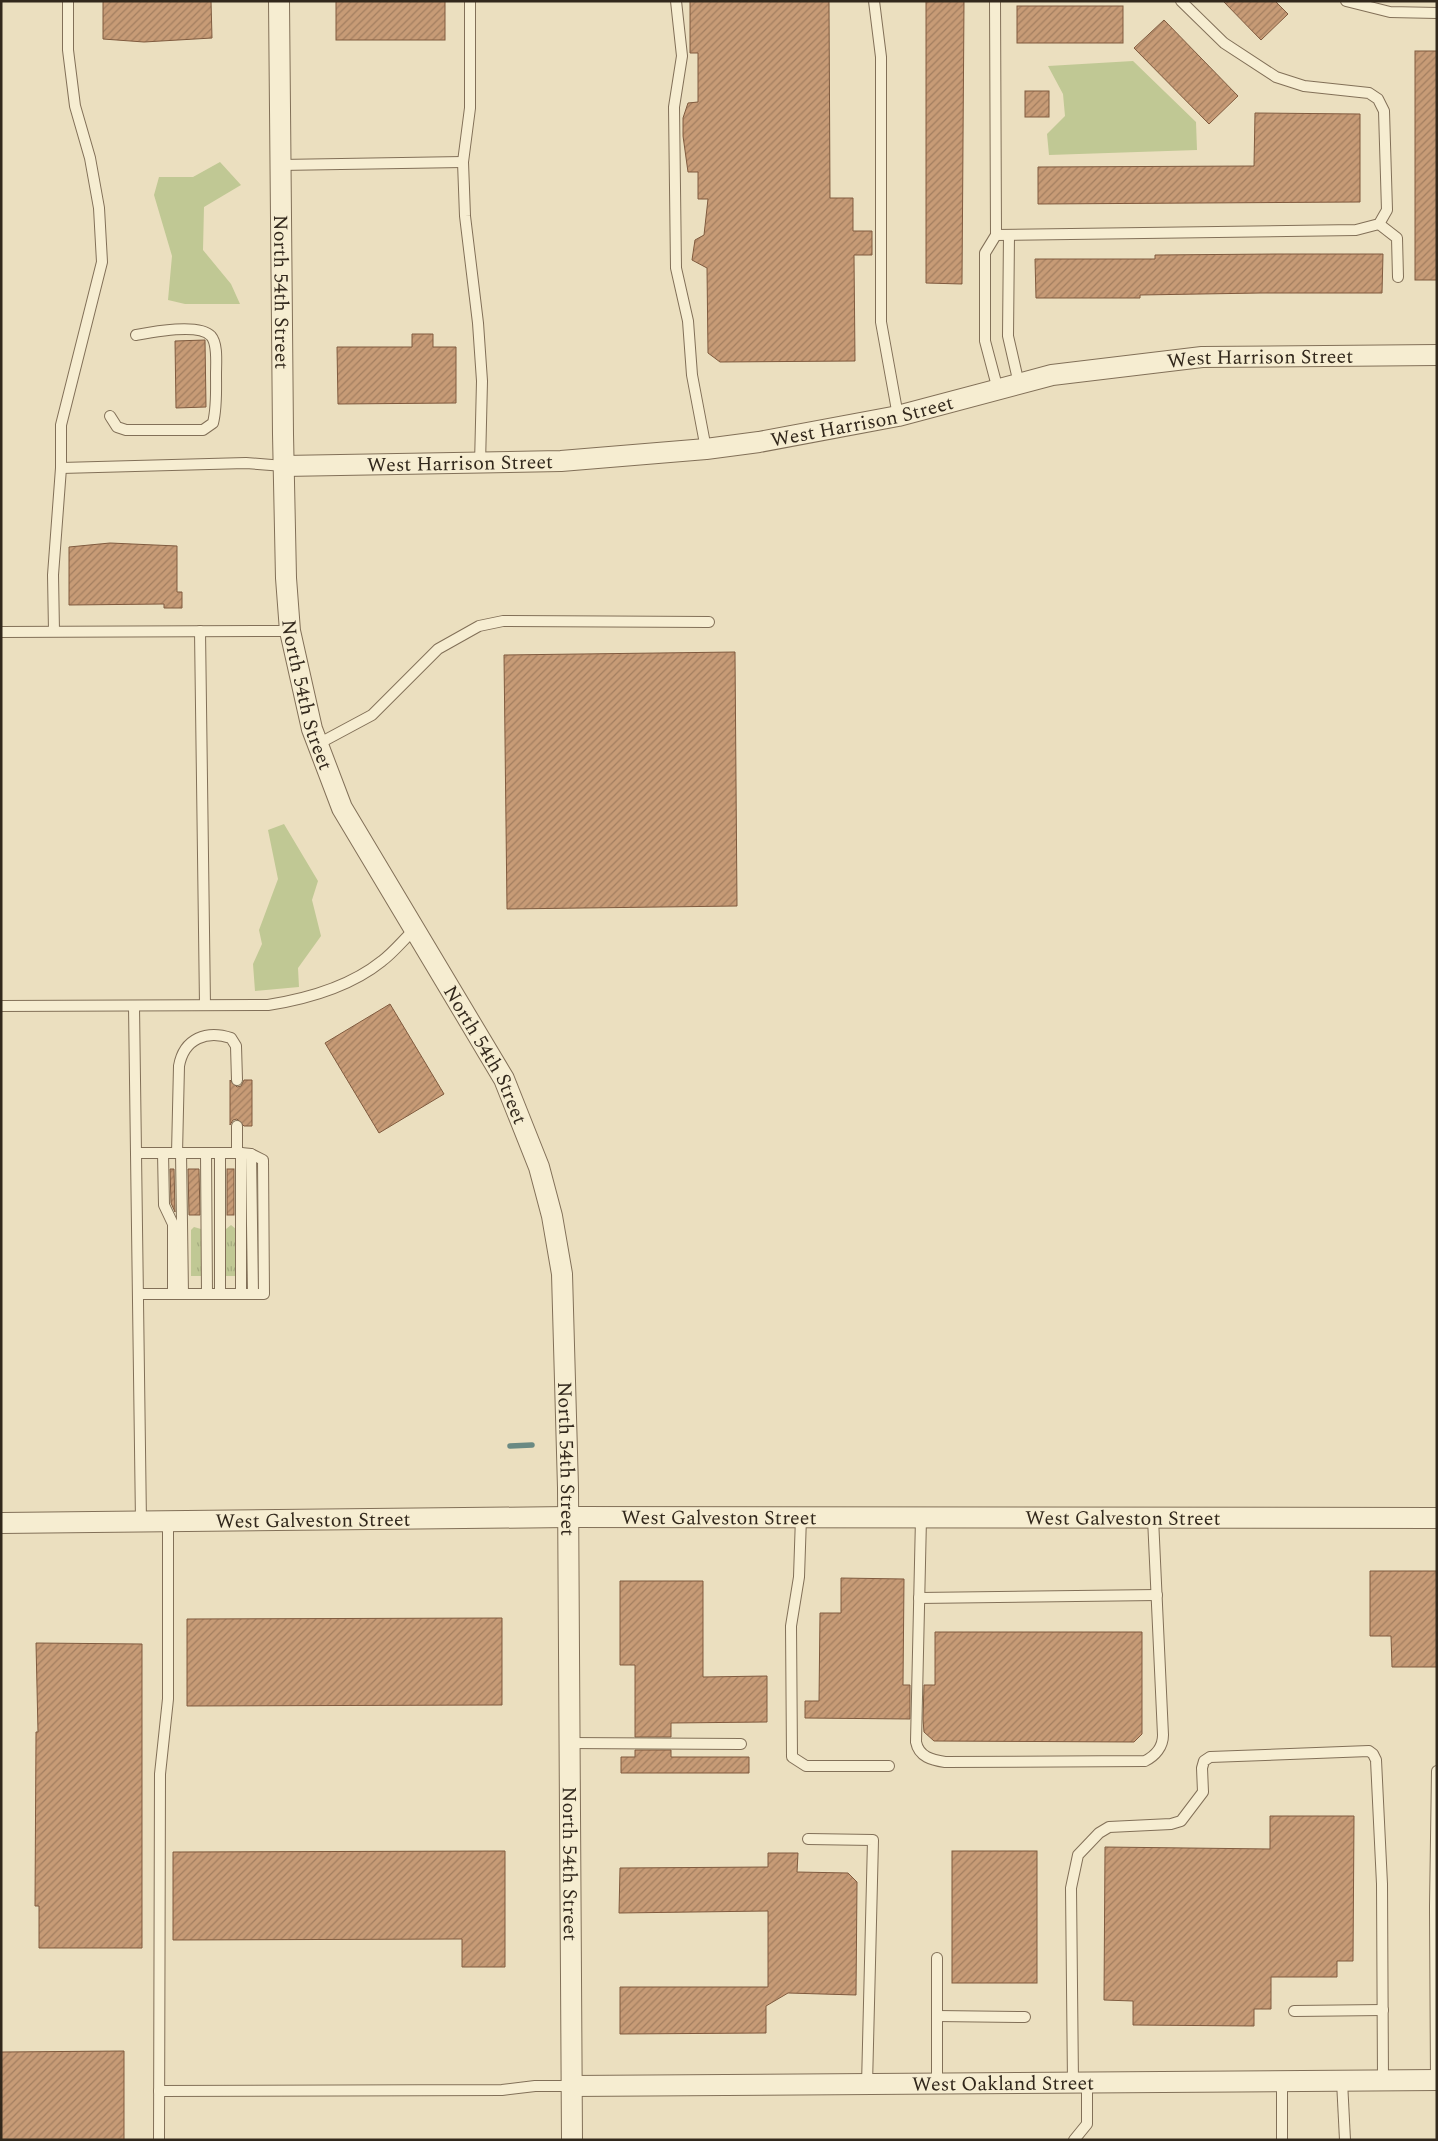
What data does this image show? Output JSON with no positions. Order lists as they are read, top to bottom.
{
  "streets": {
    "street": [
      "North 54th Street",
      "West Harrison Street",
      "West Galveston Street",
      "West Oakland Street"
    ]
  },
  "crossings": [
    ["North 54th Street", "West Harrison Street"],
    ["North 54th Street", "West Galveston Street"],
    ["North 54th Street", "West Oakland Street"]
  ]
}
